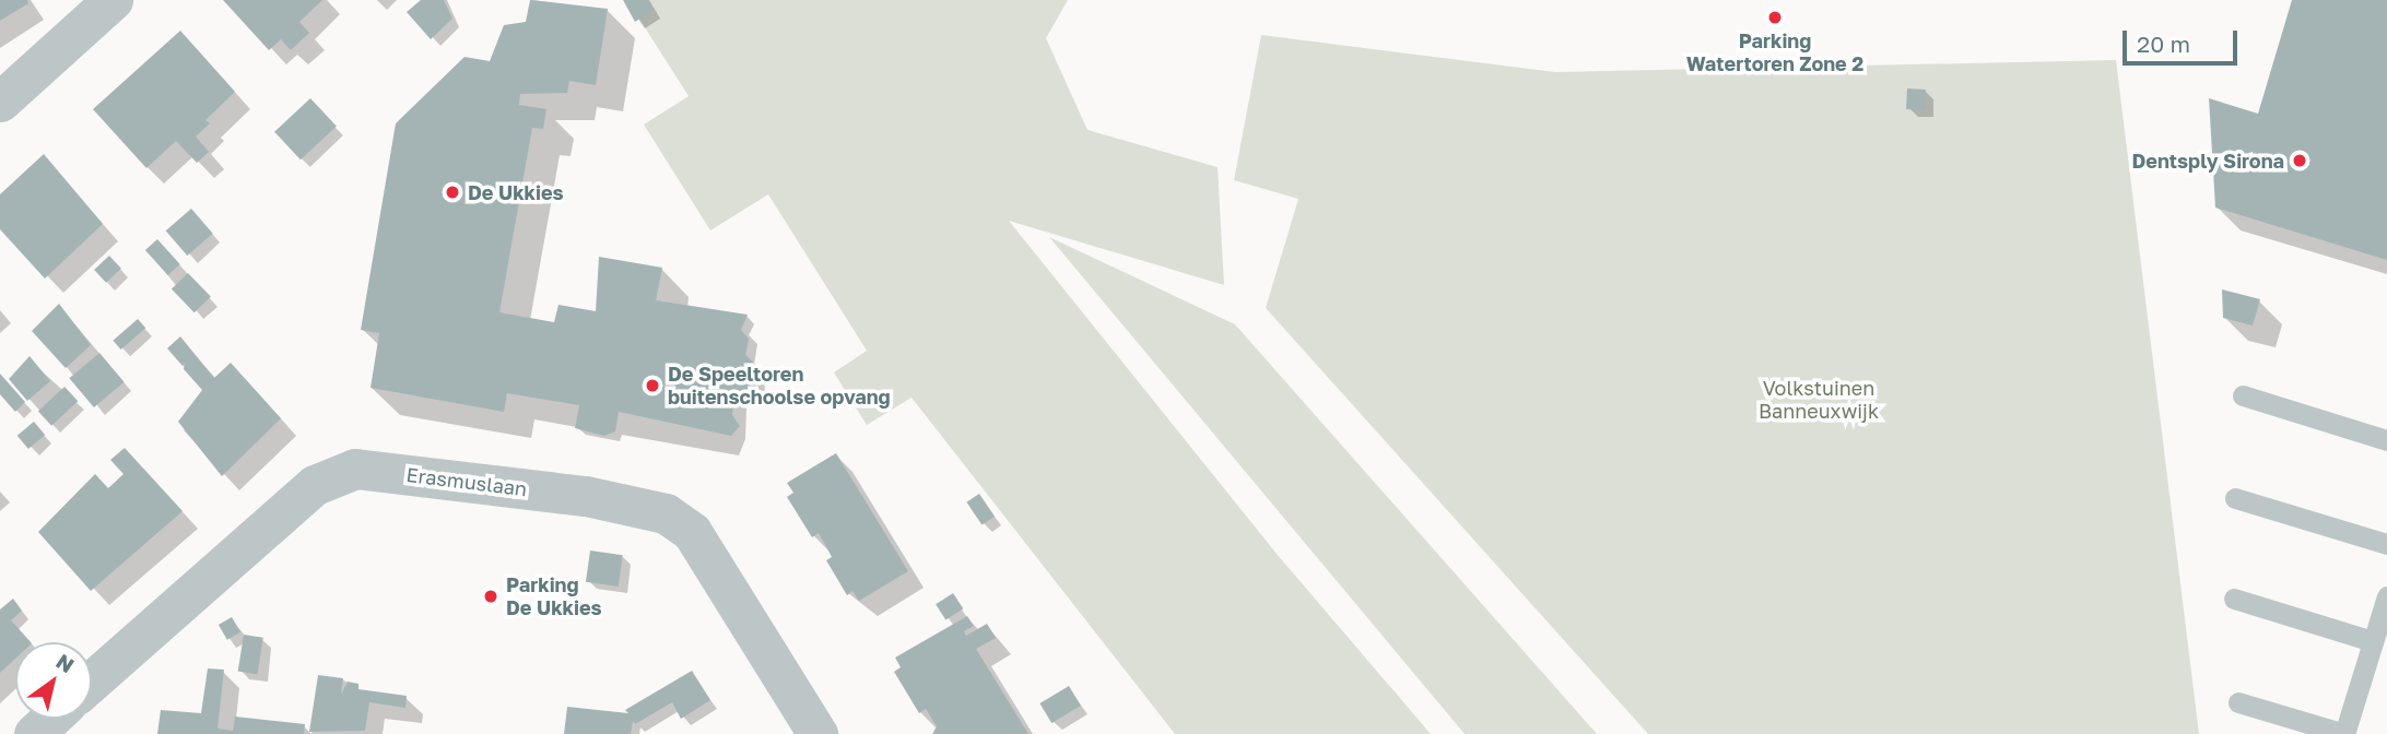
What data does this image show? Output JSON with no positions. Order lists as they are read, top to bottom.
{
  "streets": {
    "street": ["Erasmuslaan"]
  },
  "parks": ["Volkstuinen Banneuxwijk"],
  "places": [
    "Parking Watertoren Zone 2",
    "Dentsply Sirona",
    "De Ukkies",
    "De Speeltoren buitenschoolse opvang",
    "Parking De Ukkies"
  ],
  "scale_bar": "20 m",
  "north": "top right"
}
